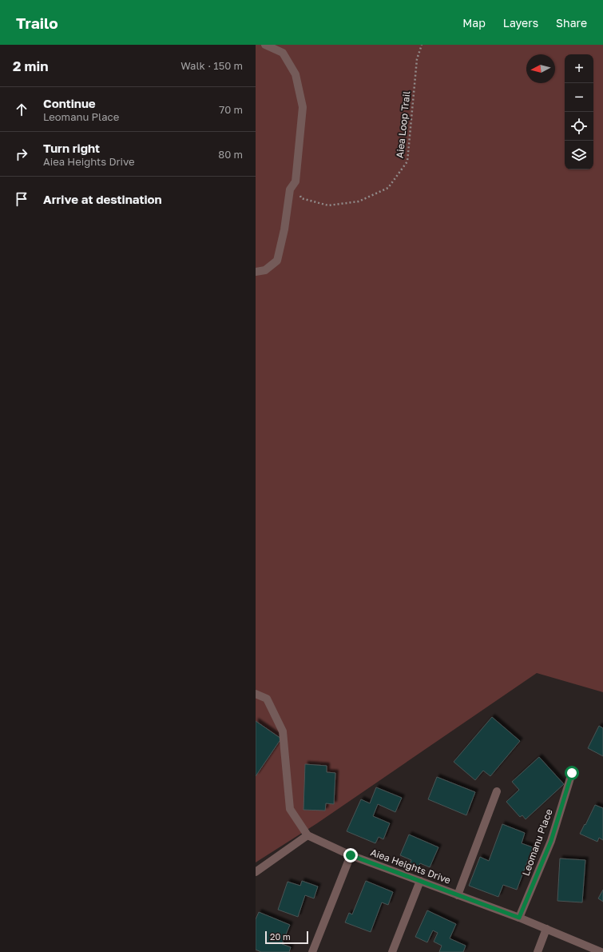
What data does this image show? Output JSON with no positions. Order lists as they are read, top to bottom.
{
  "streets": {
    "street": ["Leomanu Place", "Aiea Heights Drive"],
    "path": ["Aiea Loop Trail"]
  },
  "crossings": [
    ["Leomanu Place", "Aiea Heights Drive"]
  ],
  "scale_bar": "20 m",
  "north": "left",
  "page": {
    "header": "Trailo",
    "nav": ["Map", "Layers", "Share"],
    "heading": ["2 min", "Walk · 150 m"],
    "map_buttons": ["+", "−"],
    "list": [
      ["Continue", "Leomanu Place", "70 m"],
      ["Turn right", "Aiea Heights Drive", "80 m"],
      "Arrive at destination"
    ],
    "scale": "20 m"
  }
}
